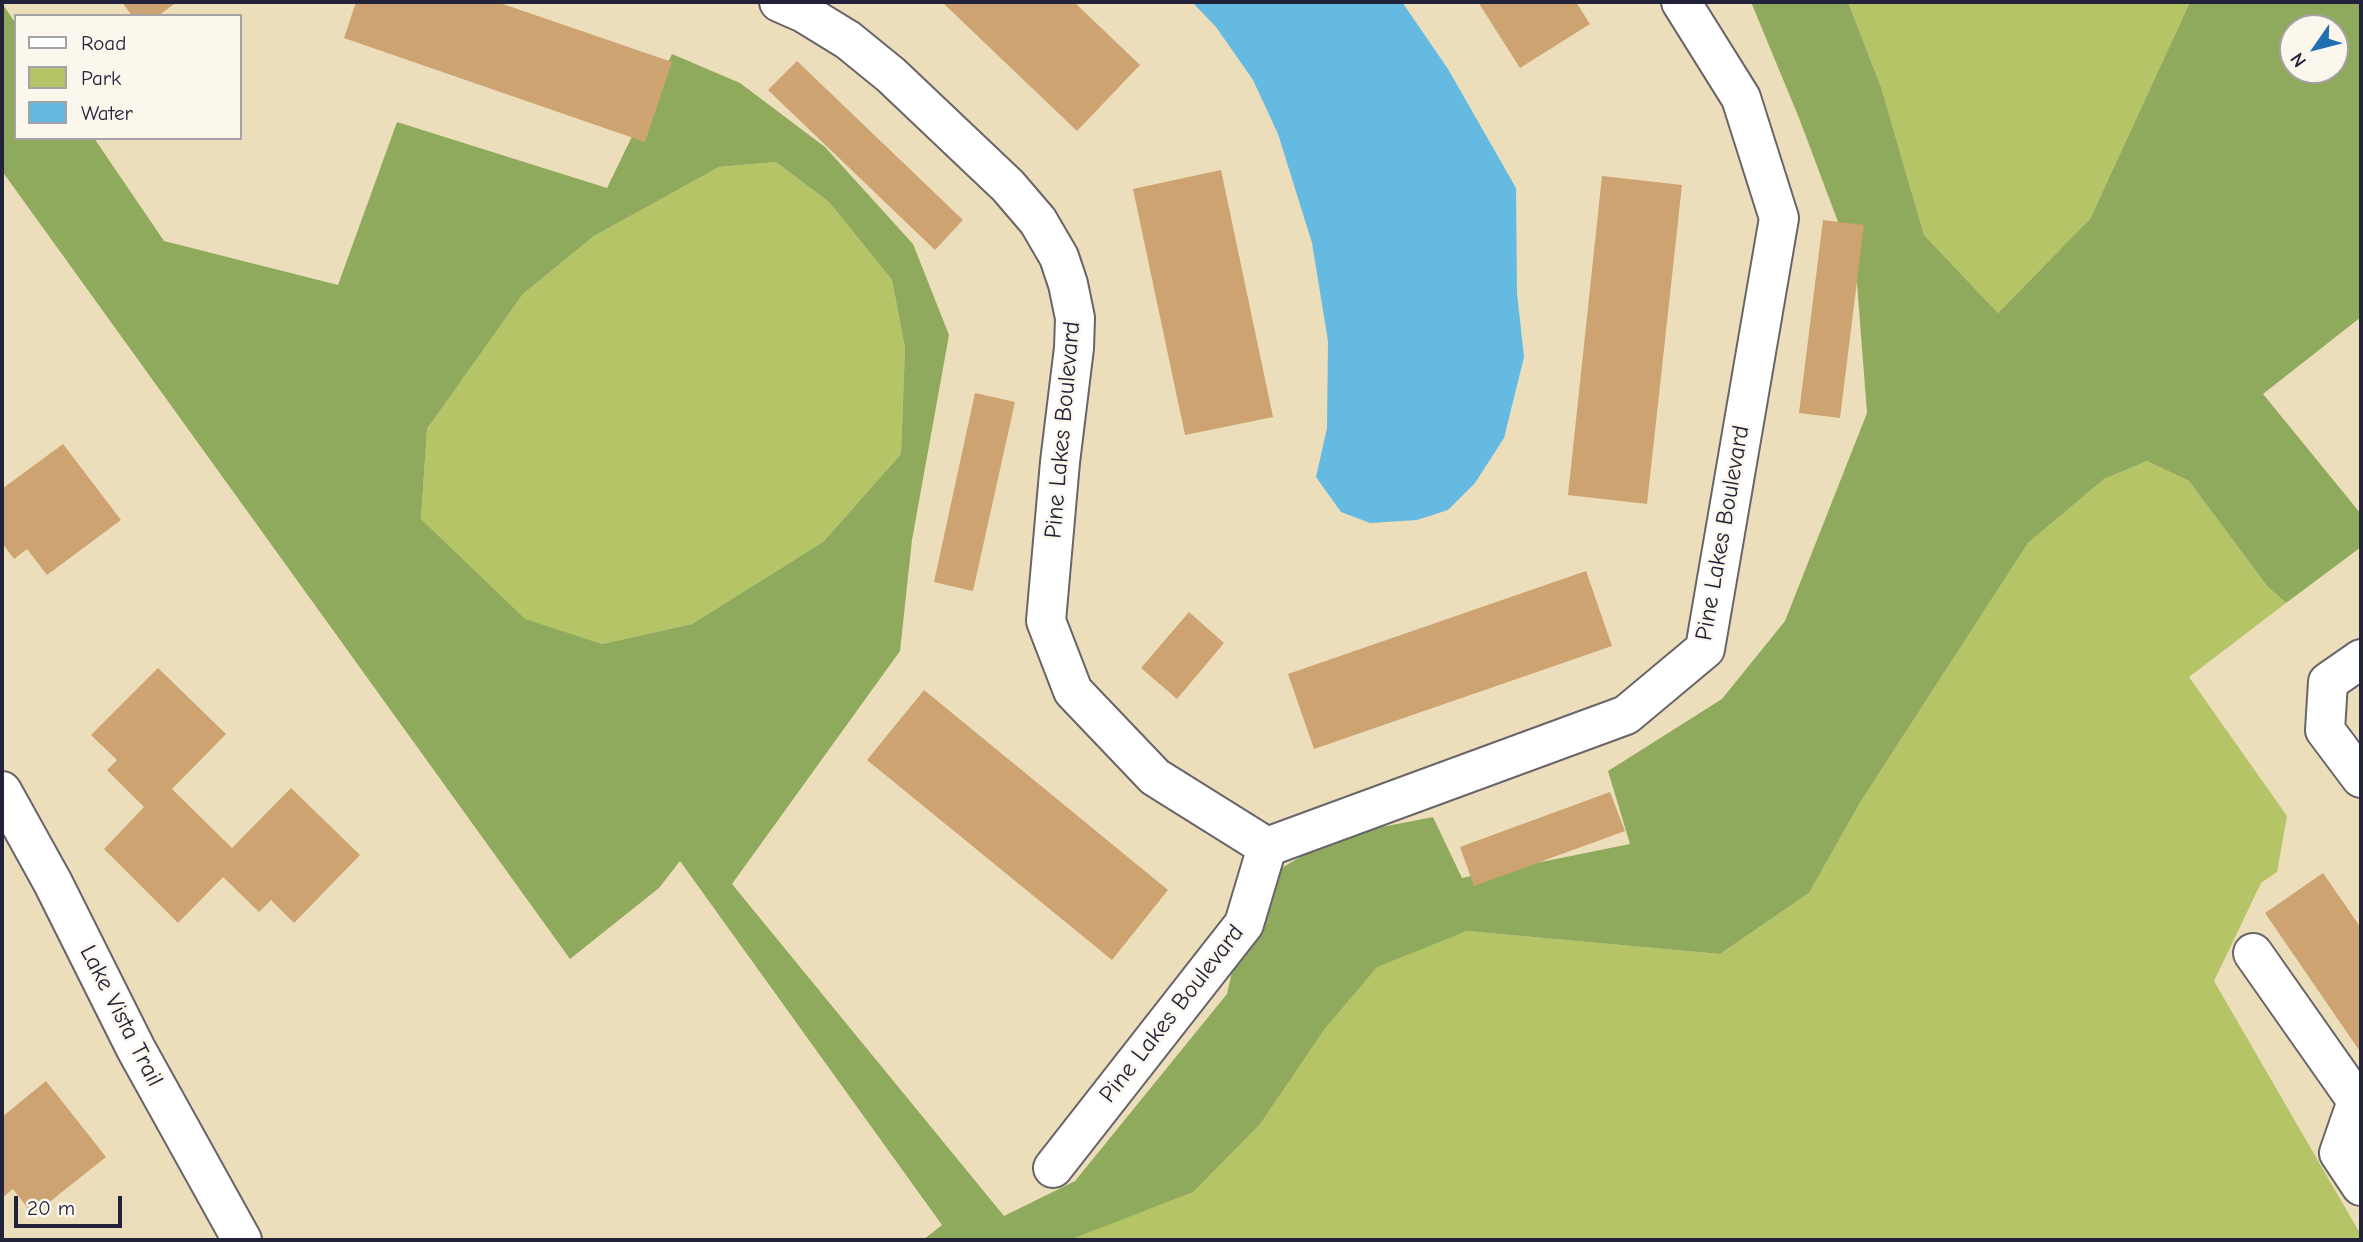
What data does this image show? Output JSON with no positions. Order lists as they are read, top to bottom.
{
  "streets": {
    "street": ["Pine Lakes Boulevard", "Lake Vista Trail"]
  },
  "legend": ["Road", "Park", "Water"],
  "scale_bar": "20 m",
  "north": "bottom left"
}
